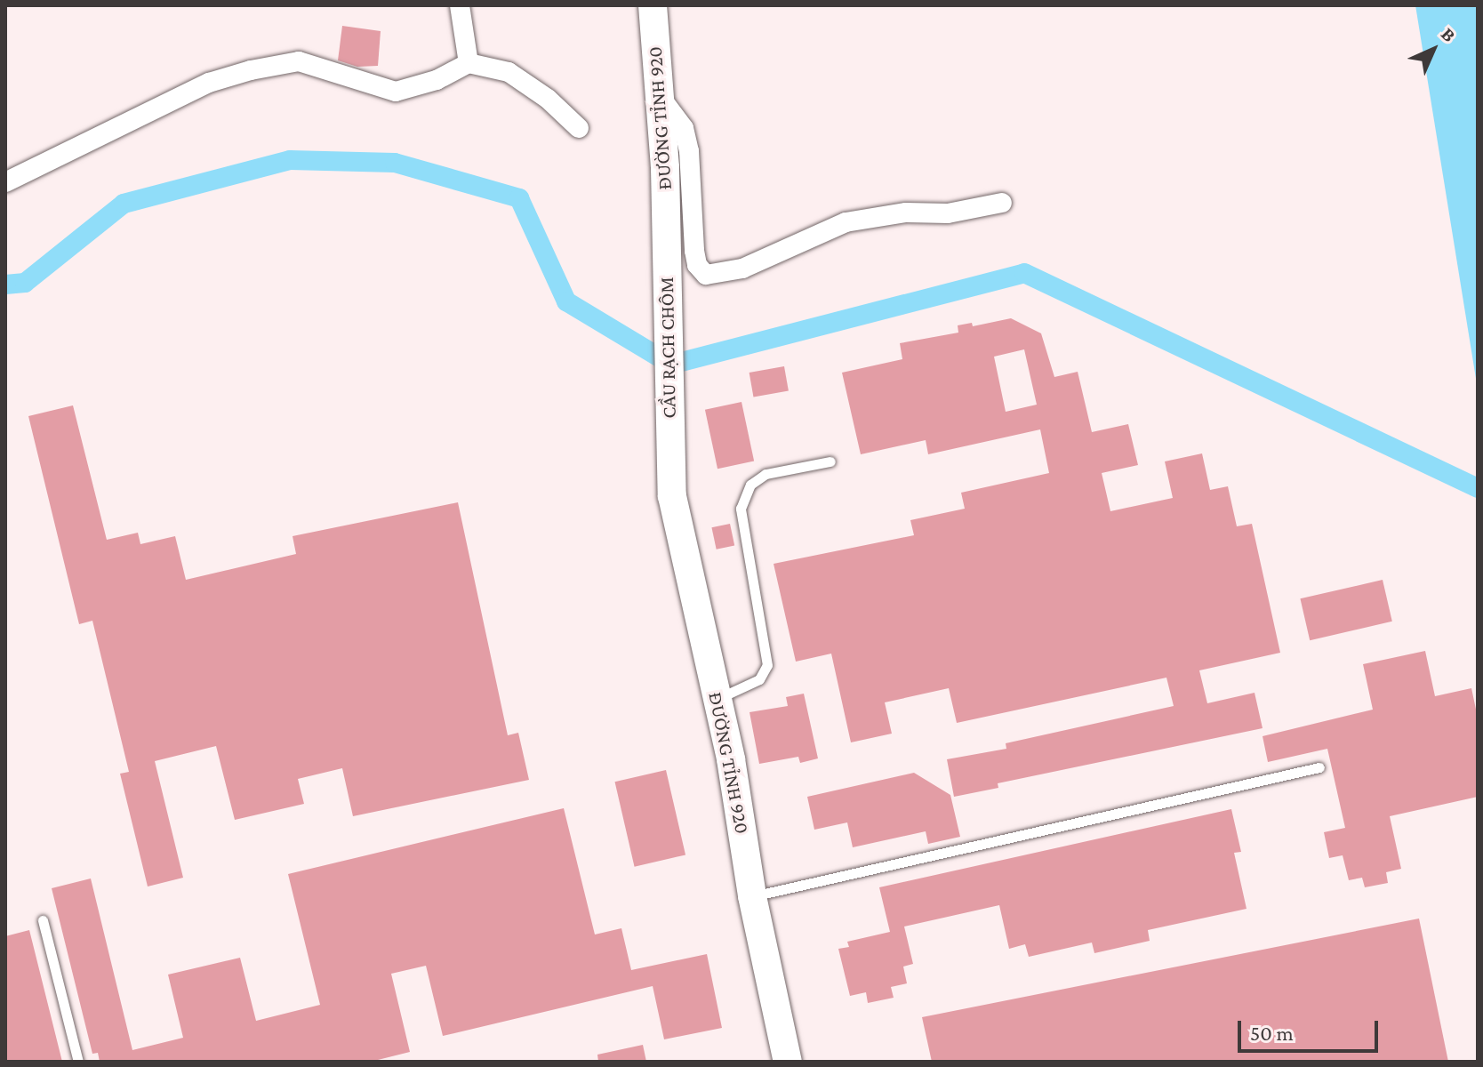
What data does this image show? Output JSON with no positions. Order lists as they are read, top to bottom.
{
  "streets": {
    "main road": ["ĐƯỜNG TỈNH 920", "CẦU RẠCH CHÔM"]
  },
  "crossings": [
    ["ĐƯỜNG TỈNH 920", "CẦU RẠCH CHÔM"]
  ],
  "scale_bar": "50 m",
  "north": "top right"
}
